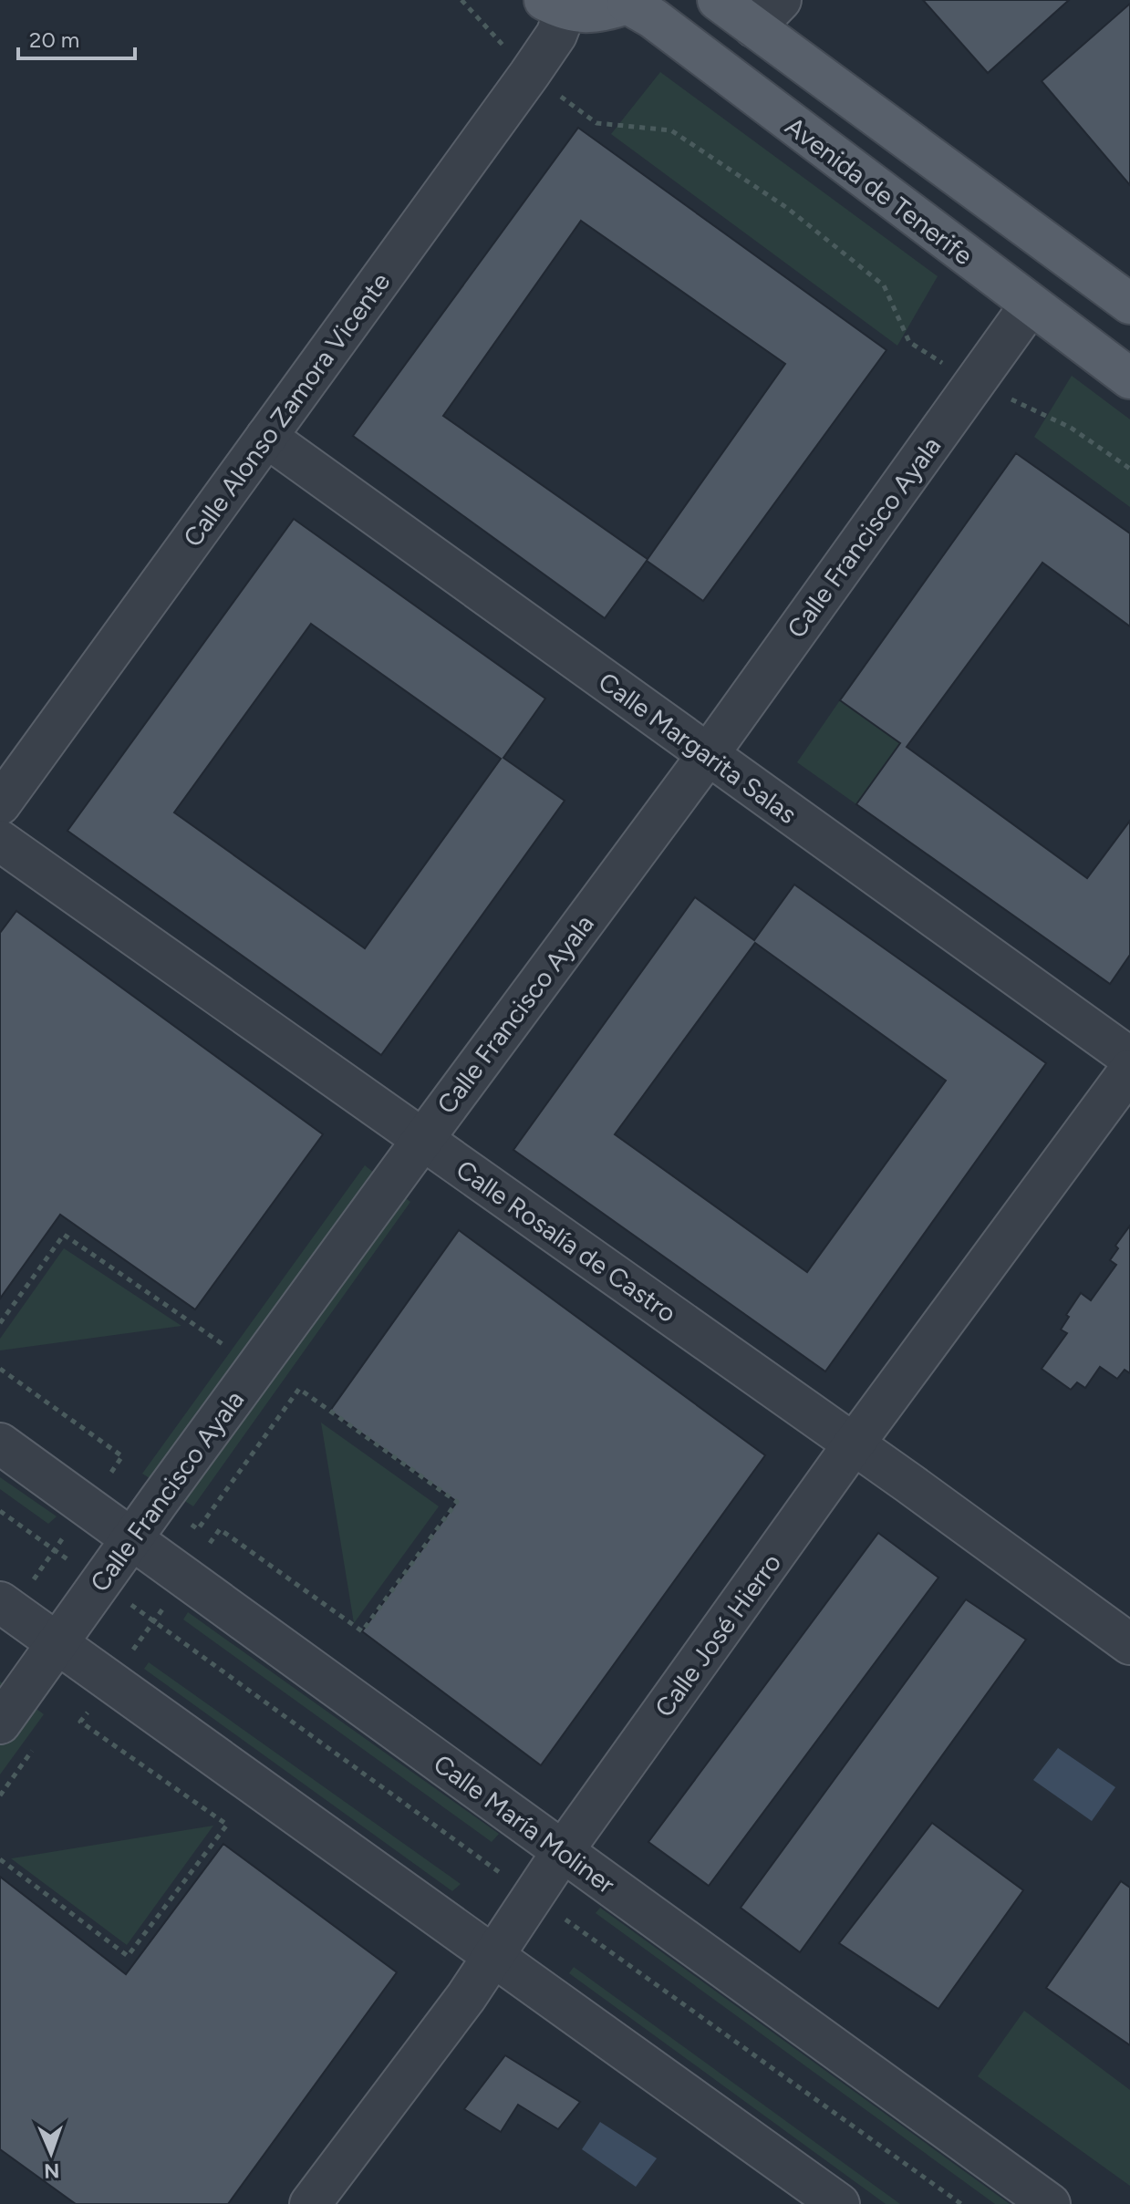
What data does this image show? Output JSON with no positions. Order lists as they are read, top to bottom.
{
  "streets": {
    "main road": ["Avenida de Tenerife"],
    "street": [
      "Calle Alonso Zamora Vicente",
      "Calle Francisco Ayala",
      "Calle Margarita Salas",
      "Calle Rosalía de Castro",
      "Calle José Hierro",
      "Calle María Moliner"
    ]
  },
  "crossings": [
    ["Avenida de Tenerife", "Calle Francisco Ayala"],
    ["Calle Alonso Zamora Vicente", "Calle Margarita Salas"],
    ["Calle Francisco Ayala", "Calle Margarita Salas"],
    ["Calle Francisco Ayala", "Calle Rosalía de Castro"],
    ["Calle Francisco Ayala", "Calle María Moliner"],
    ["Calle Rosalía de Castro", "Calle José Hierro"],
    ["Calle José Hierro", "Calle María Moliner"]
  ],
  "scale_bar": "20 m",
  "north": "bottom"
}
